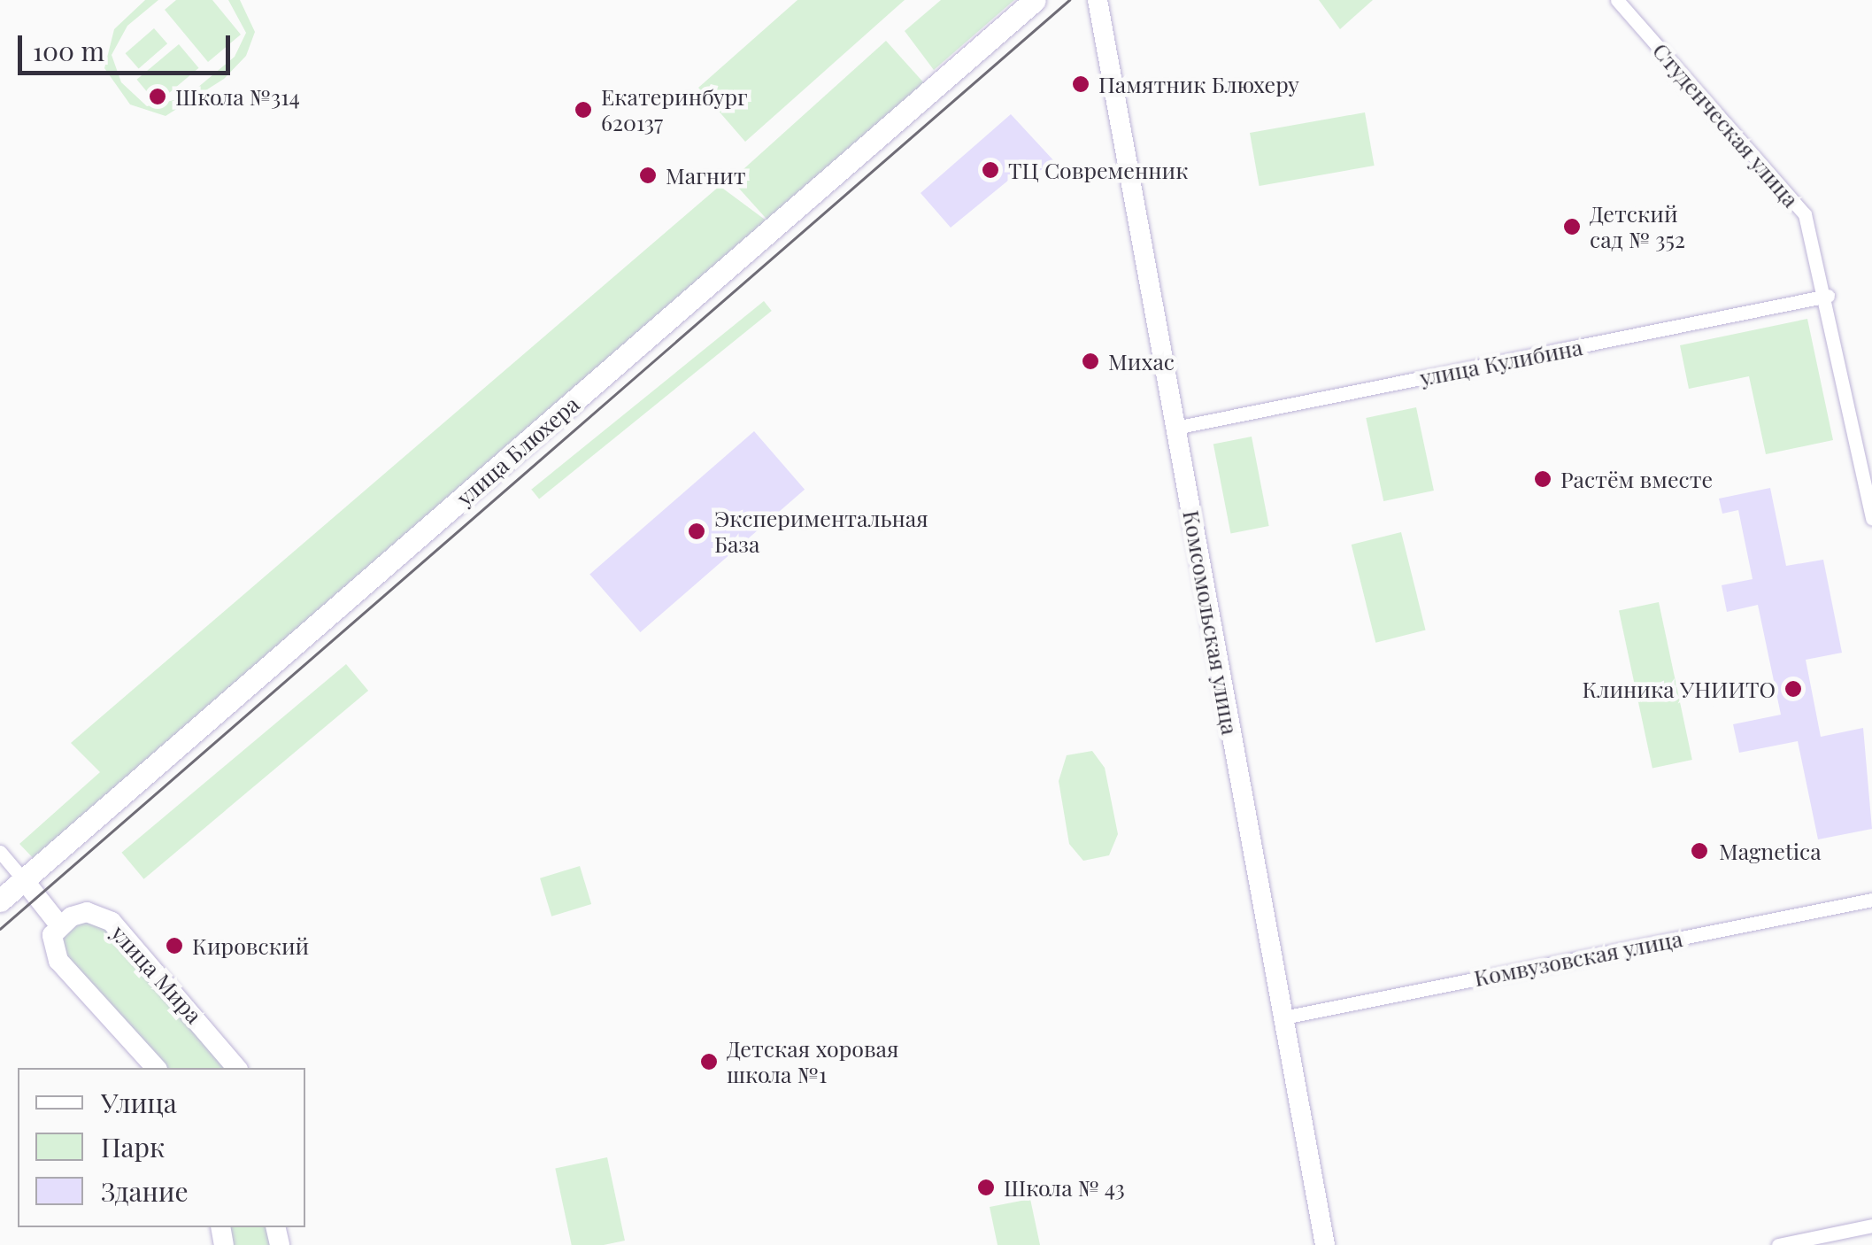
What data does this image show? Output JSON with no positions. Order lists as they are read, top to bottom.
{
  "streets": {
    "main road": ["улица Блюхера", "Комсомольская улица", "улица Мира"],
    "street": ["Студенческая улица", "улица Кулибина", "Комвузовская улица"]
  },
  "crossings": [
    ["Студенческая улица", "улица Кулибина"],
    ["улица Кулибина", "Комсомольская улица"],
    ["Комсомольская улица", "Комвузовская улица"]
  ],
  "places": [
    "Памятник Блюхеру",
    "Школа №314",
    "Екатеринбург 620137",
    "ТЦ Современник",
    "Магнит",
    "Детский сад № 352",
    "Михас",
    "Растём вместе",
    "Экспериментальная База",
    "Клиника УНИИТО",
    "Magnetica",
    "Кировский",
    "Детская хоровая школа №1",
    "Школа № 43"
  ],
  "legend": ["Улица", "Парк", "Здание"],
  "scale_bar": "100 m"
}
